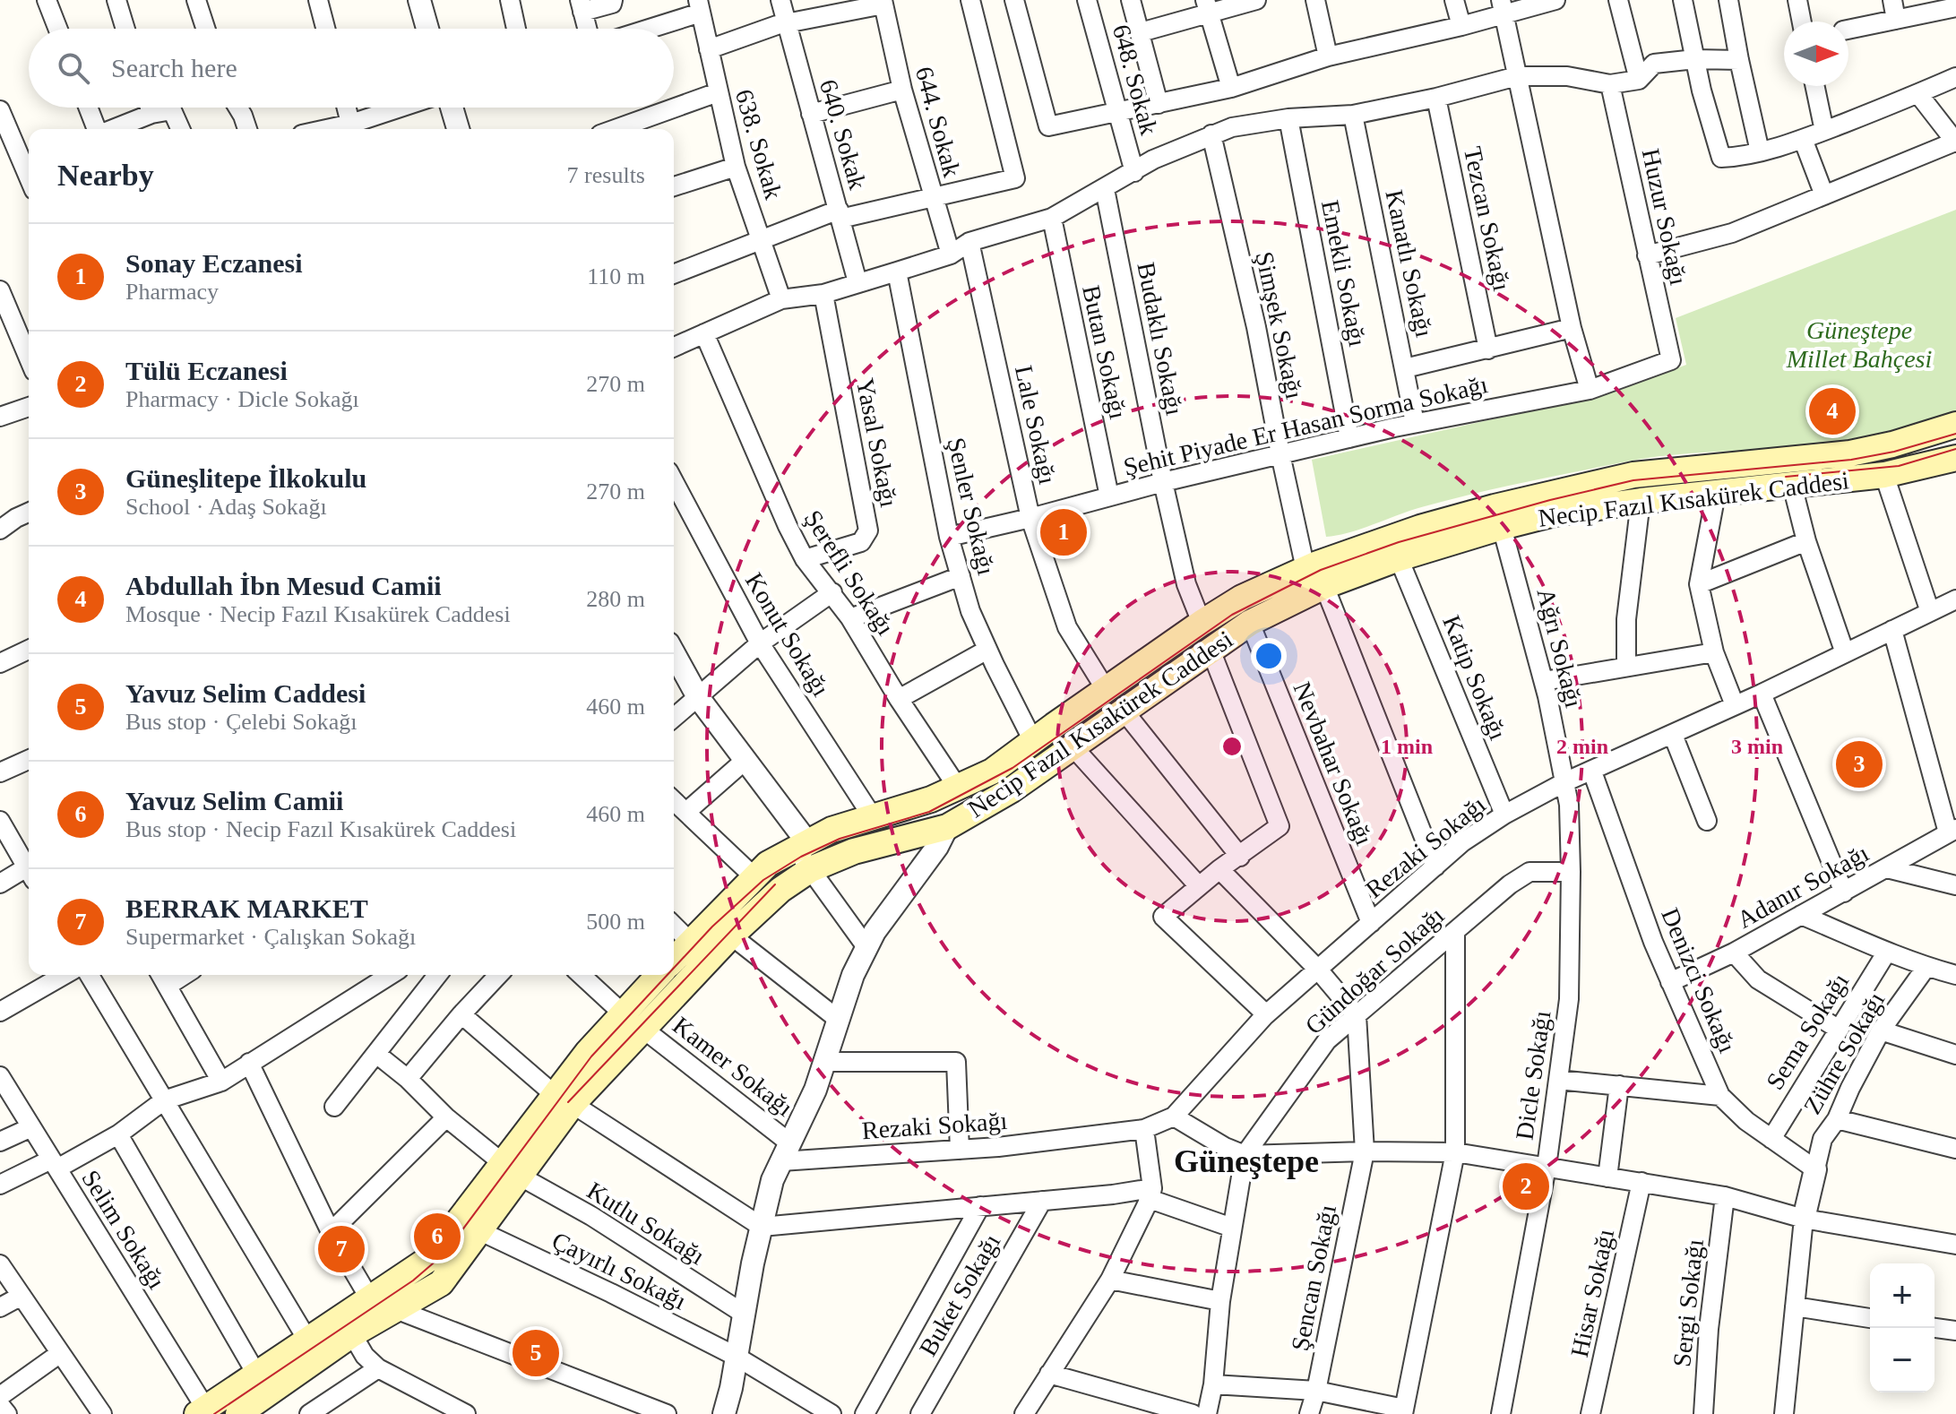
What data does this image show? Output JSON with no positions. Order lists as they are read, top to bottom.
{
  "streets": {
    "main road": ["Necip Fazıl Kısakürek Caddesi"],
    "street": [
      "648. Sokak",
      "644. Sokak",
      "640. Sokak",
      "638. Sokak",
      "Huzur Sokağı",
      "Tezcan Sokağı",
      "Kanatlı Sokağı",
      "Emekli Sokağı",
      "Şimşek Sokağı",
      "Budaklı Sokağı",
      "Butan Sokağı",
      "Lale Sokağı",
      "Şehit Piyade Er Hasan Sorma Sokağı",
      "Yasal Sokağı",
      "Şenler Sokağı",
      "Şerefli Sokağı",
      "Konut Sokağı",
      "Ağrı Sokağı",
      "Katip Sokağı",
      "Nevbahar Sokağı",
      "Rezaki Sokağı",
      "Adanır Sokağı",
      "Gündoğar Sokağı",
      "Denizci Sokağı",
      "Sema Sokağı",
      "Zühre Sokağı",
      "Kamer Sokağı",
      "Dicle Sokağı",
      "Kutlu Sokağı",
      "Selim Sokağı",
      "Çayırlı Sokağı",
      "Şencan Sokağı",
      "Hisar Sokağı",
      "Buket Sokağı",
      "Sergi Sokağı"
    ]
  },
  "crossings": [
    ["Huzur Sokağı", "Şehit Piyade Er Hasan Sorma Sokağı"],
    ["Kanatlı Sokağı", "Şehit Piyade Er Hasan Sorma Sokağı"],
    ["Emekli Sokağı", "Şehit Piyade Er Hasan Sorma Sokağı"],
    ["Şimşek Sokağı", "Şehit Piyade Er Hasan Sorma Sokağı"],
    ["Şimşek Sokağı", "Necip Fazıl Kısakürek Caddesi"],
    ["Budaklı Sokağı", "Şehit Piyade Er Hasan Sorma Sokağı"],
    ["Budaklı Sokağı", "Necip Fazıl Kısakürek Caddesi"],
    ["Butan Sokağı", "Şehit Piyade Er Hasan Sorma Sokağı"],
    ["Lale Sokağı", "Şehit Piyade Er Hasan Sorma Sokağı"],
    ["Lale Sokağı", "Necip Fazıl Kısakürek Caddesi"],
    ["Şehit Piyade Er Hasan Sorma Sokağı", "Şenler Sokağı"],
    ["Yasal Sokağı", "Şerefli Sokağı"],
    ["Necip Fazıl Kısakürek Caddesi", "Şenler Sokağı"],
    ["Necip Fazıl Kısakürek Caddesi", "Şerefli Sokağı"],
    ["Necip Fazıl Kısakürek Caddesi", "Konut Sokağı"],
    ["Necip Fazıl Kısakürek Caddesi", "Ağrı Sokağı"],
    ["Necip Fazıl Kısakürek Caddesi", "Katip Sokağı"],
    ["Necip Fazıl Kısakürek Caddesi", "Nevbahar Sokağı"],
    ["Necip Fazıl Kısakürek Caddesi", "Kamer Sokağı"],
    ["Necip Fazıl Kısakürek Caddesi", "Kutlu Sokağı"],
    ["Necip Fazıl Kısakürek Caddesi", "Selim Sokağı"],
    ["Necip Fazıl Kısakürek Caddesi", "Çayırlı Sokağı"],
    ["Ağrı Sokağı", "Rezaki Sokağı"],
    ["Ağrı Sokağı", "Dicle Sokağı"],
    ["Katip Sokağı", "Rezaki Sokağı"],
    ["Nevbahar Sokağı", "Rezaki Sokağı"],
    ["Rezaki Sokağı", "Denizci Sokağı"],
    ["Rezaki Sokağı", "Kamer Sokağı"],
    ["Rezaki Sokağı", "Dicle Sokağı"],
    ["Adanır Sokağı", "Denizci Sokağı"],
    ["Gündoğar Sokağı", "Dicle Sokağı"],
    ["Gündoğar Sokağı", "Şencan Sokağı"],
    ["Denizci Sokağı", "Sema Sokağı"],
    ["Denizci Sokağı", "Zühre Sokağı"]
  ],
  "districts": ["Güneştepe"],
  "parks": ["Güneştepe Millet Bahçesi"],
  "north": "right",
  "page": {
    "search": "Search here",
    "heading": ["Nearby", "7 results"],
    "list": [
      {
        "mark": "1",
        "name": "Sonay Eczanesi",
        "note": "Pharmacy",
        "value": "110 m"
      },
      {
        "mark": "2",
        "name": "Tülü Eczanesi",
        "note": "Pharmacy · Dicle Sokağı",
        "value": "270 m"
      },
      {
        "mark": "3",
        "name": "Güneşlitepe İlkokulu",
        "note": "School · Adaş Sokağı",
        "value": "270 m"
      },
      {
        "mark": "4",
        "name": "Abdullah İbn Mesud Camii",
        "note": "Mosque · Necip Fazıl Kısakürek Caddesi",
        "value": "280 m"
      },
      {
        "mark": "5",
        "name": "Yavuz Selim Caddesi",
        "note": "Bus stop · Çelebi Sokağı",
        "value": "460 m"
      },
      {
        "mark": "6",
        "name": "Yavuz Selim Camii",
        "note": "Bus stop · Necip Fazıl Kısakürek Caddesi",
        "value": "460 m"
      },
      {
        "mark": "7",
        "name": "BERRAK MARKET",
        "note": "Supermarket · Çalışkan Sokağı",
        "value": "500 m"
      }
    ],
    "pins": [
      "4",
      "1",
      "3",
      "2",
      "6",
      "7",
      "5"
    ],
    "map_buttons": ["+", "−"]
  },
  "rings": ["1 min", "2 min", "3 min"]
}
